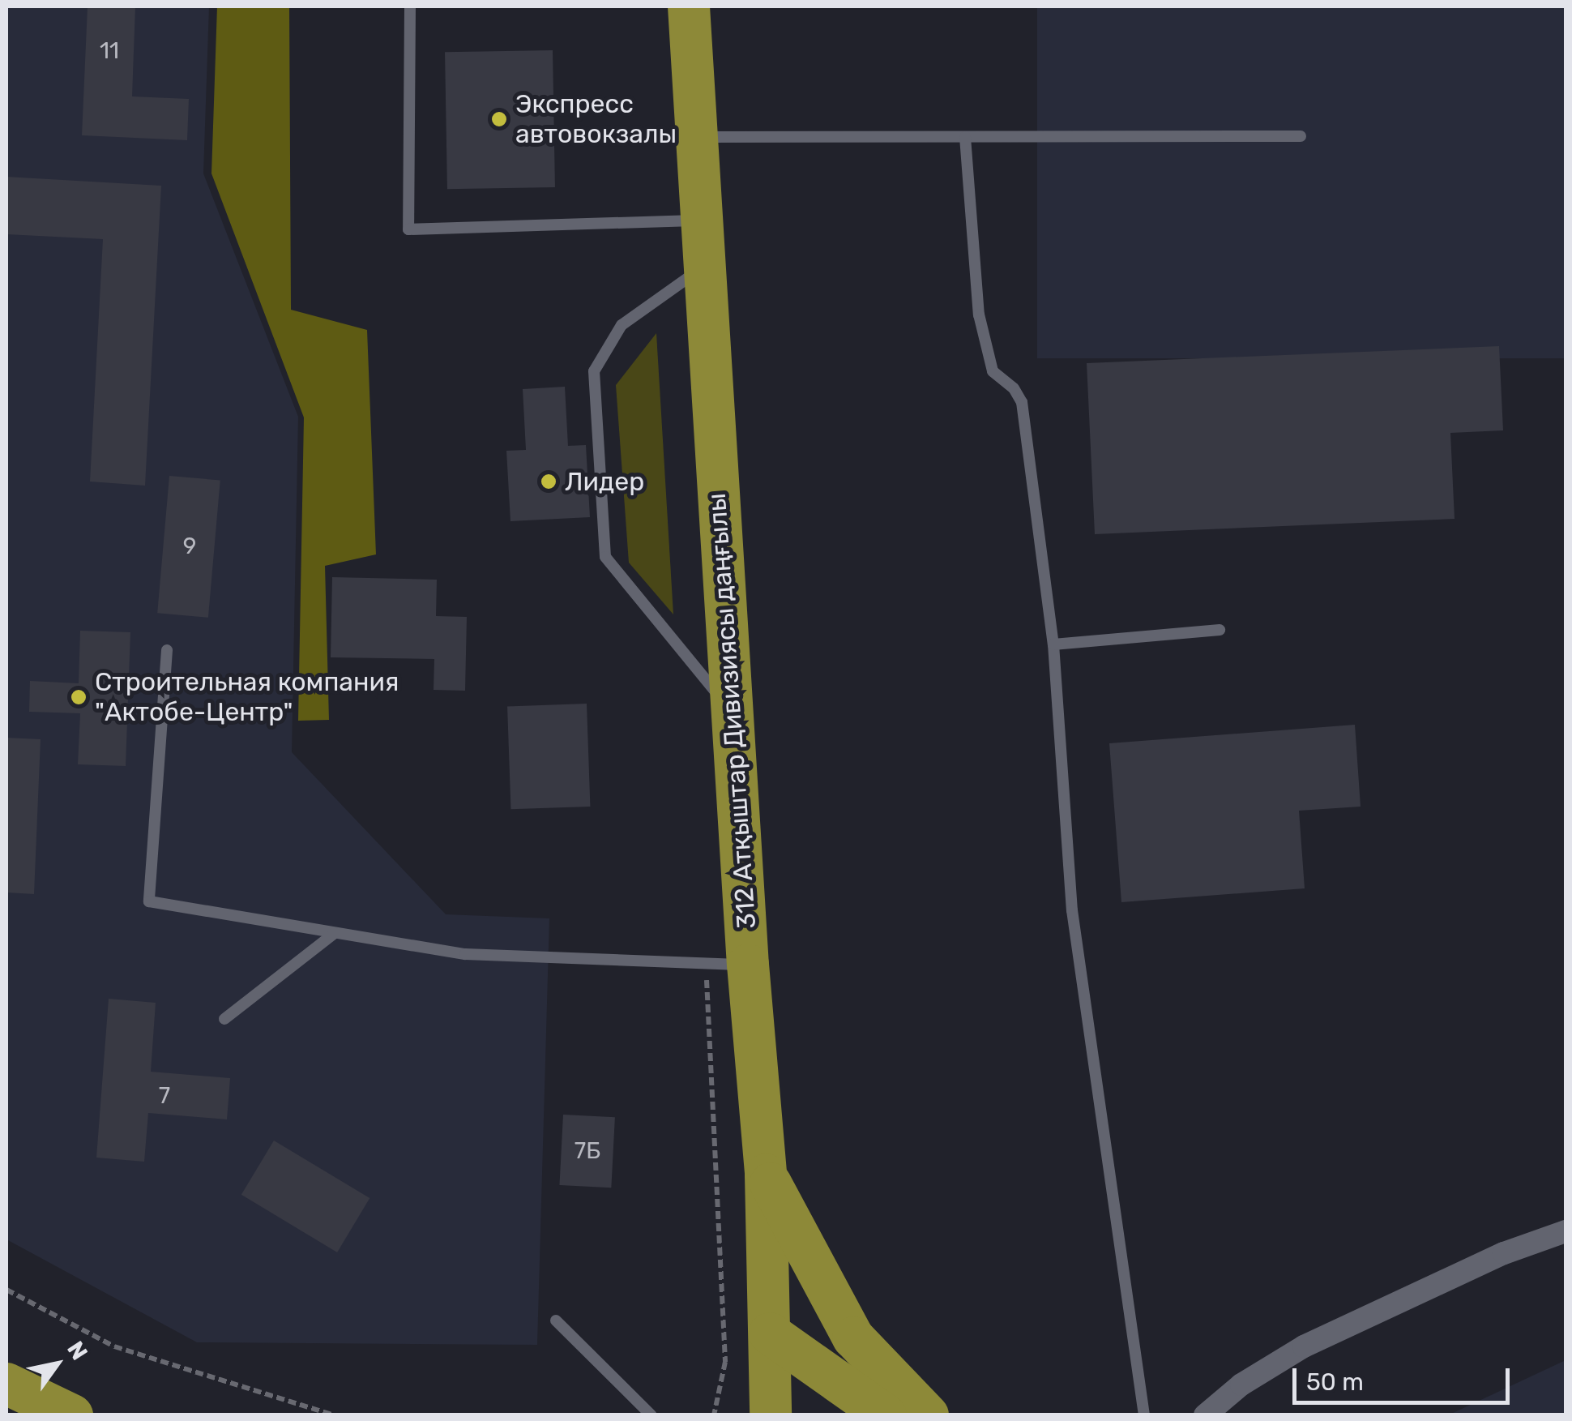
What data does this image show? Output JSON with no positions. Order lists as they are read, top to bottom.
{
  "streets": {
    "highway": ["312 Атқыштар Дивизиясы даңғылы"]
  },
  "places": ["Экспресс автовокзалы", "Лидер", "Строительная компания \"Актобе-Центр\""],
  "house_numbers": [
    "11",
    "9",
    "7",
    "7Б"
  ],
  "scale_bar": "50 m",
  "north": "top right"
}
